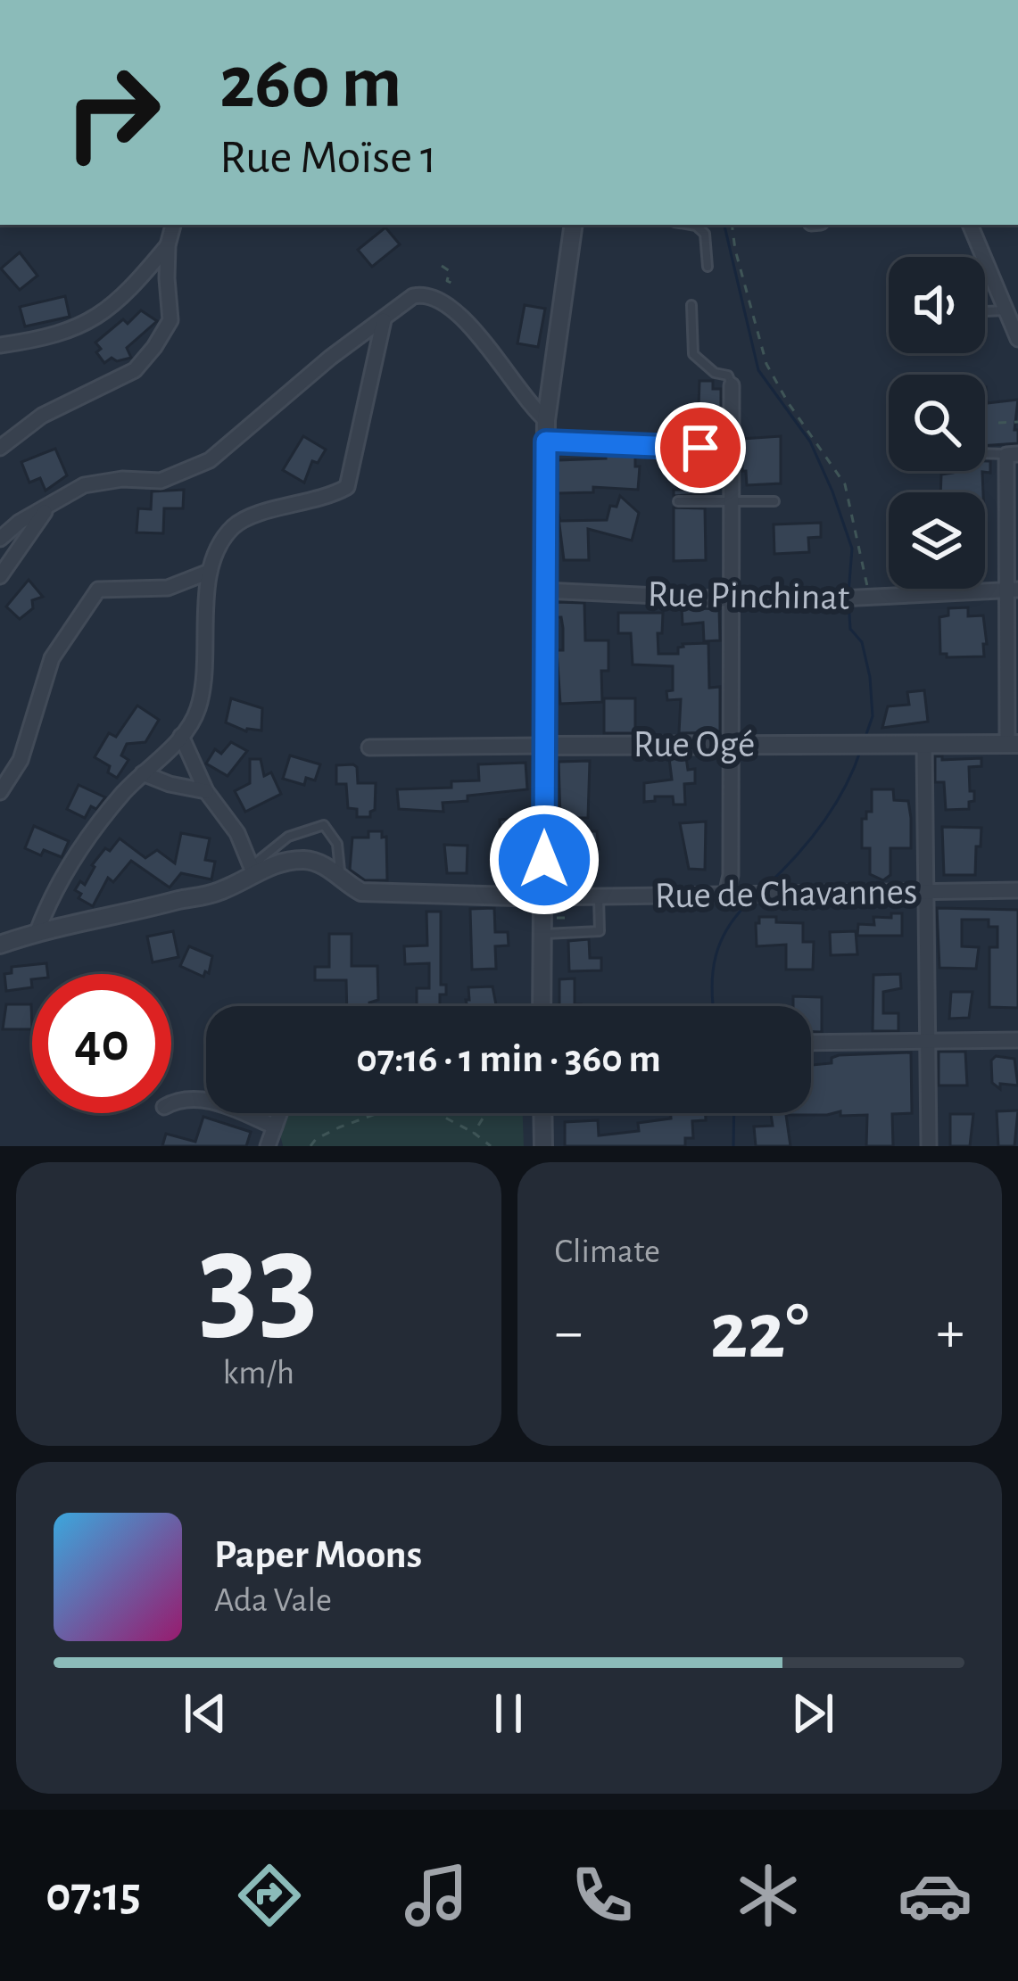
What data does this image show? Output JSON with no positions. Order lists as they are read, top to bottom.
{
  "streets": {
    "street": ["Rue Pinchinat", "Rue Ogé", "Rue de Chavannes"]
  },
  "page": {
    "turn": ["260 m", "Rue Moïse 1"],
    "limit": "40",
    "trip": "07:16 · 1 min · 360 m",
    "tile": [
      ["33", "km/h"],
      "Climate"
    ],
    "heat": ["−", "22°", "+"],
    "song": ["Paper Moons", "Ada Vale"],
    "tabs": "07:15"
  }
}
